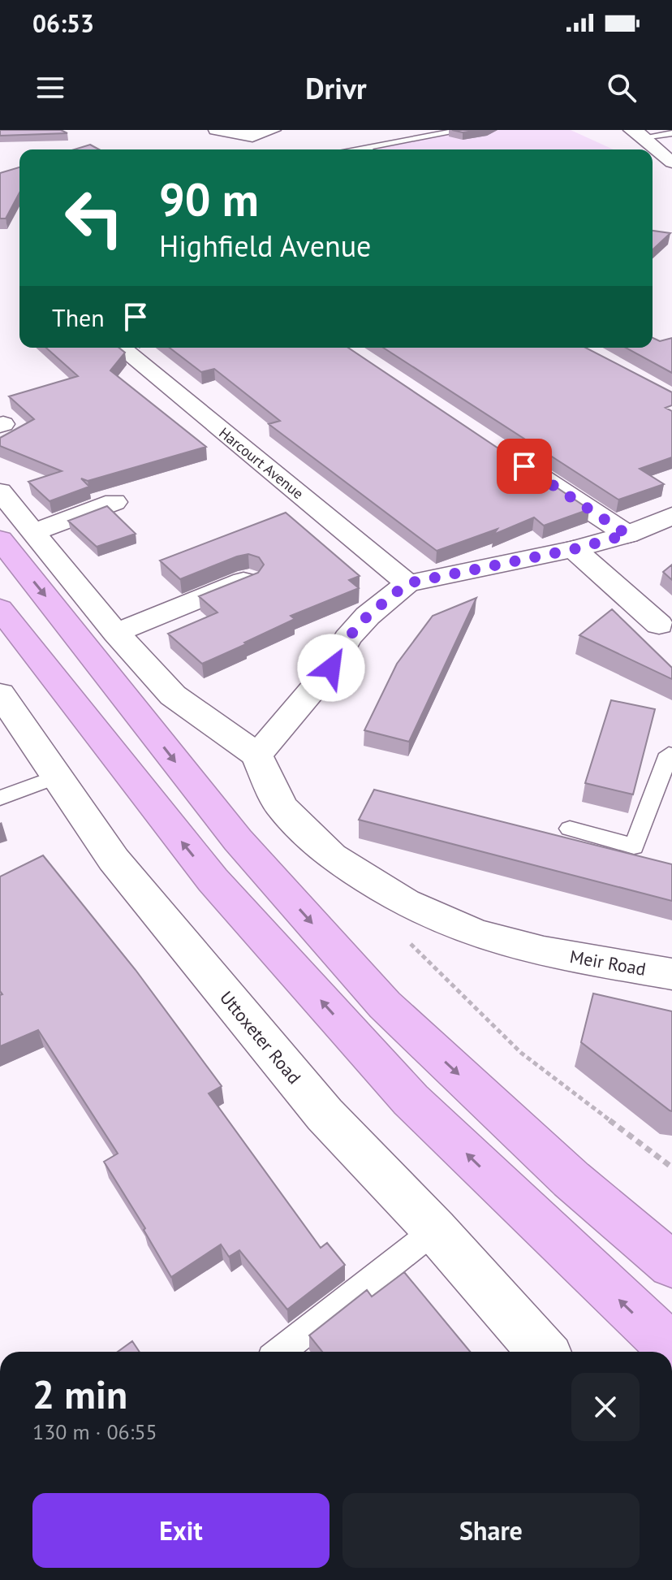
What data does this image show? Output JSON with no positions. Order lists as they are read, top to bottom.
{
  "streets": {
    "street": ["Harcourt Avenue", "Meir Road", "Uttoxeter Road"]
  },
  "page": {
    "status": "06:53",
    "header": "Drivr",
    "turn": ["90 m", "Highfield Avenue"],
    "then": "Then",
    "heading": ["2 min", "130 m · 06:55"],
    "buttons": ["Exit", "Share"]
  }
}
